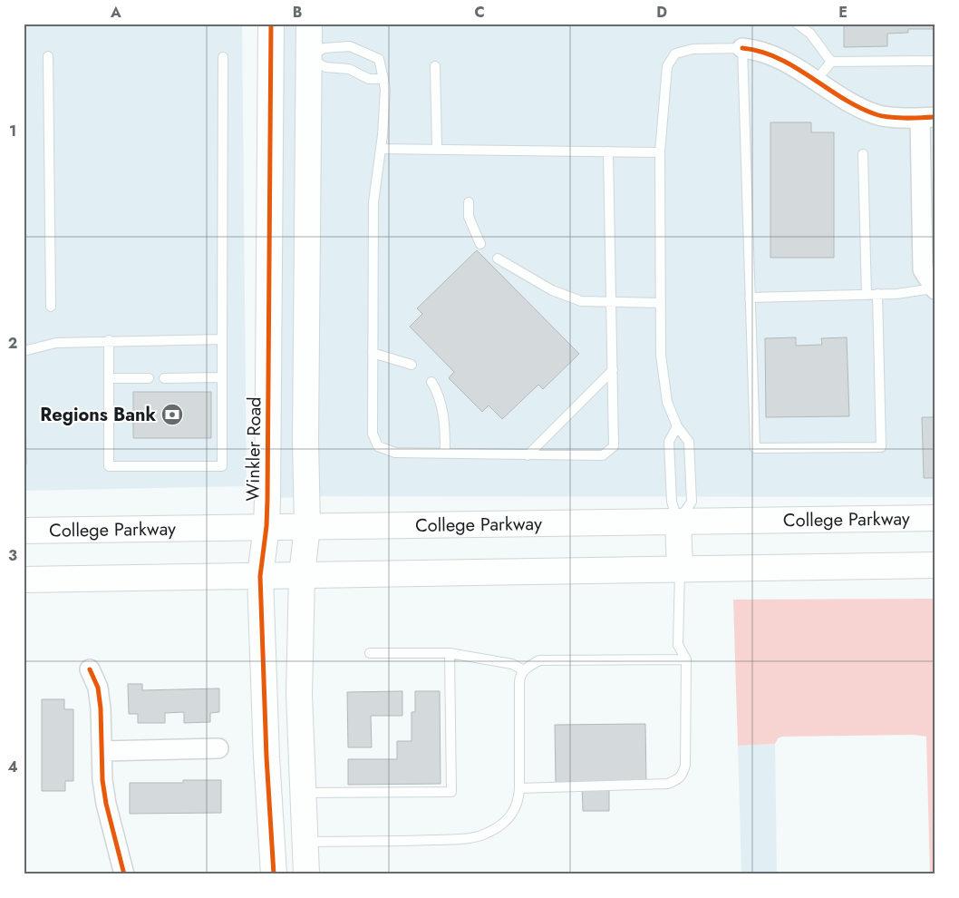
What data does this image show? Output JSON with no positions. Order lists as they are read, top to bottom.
{
  "streets": {
    "main road": ["Winkler Road", "College Parkway"]
  },
  "crossings": [
    ["Winkler Road", "College Parkway"]
  ],
  "places": {
    "bank": ["Regions Bank"]
  },
  "grid": {
    "columns": [
      "A",
      "B",
      "C",
      "D",
      "E"
    ],
    "rows": [
      "1",
      "2",
      "3",
      "4"
    ]
  }
}
